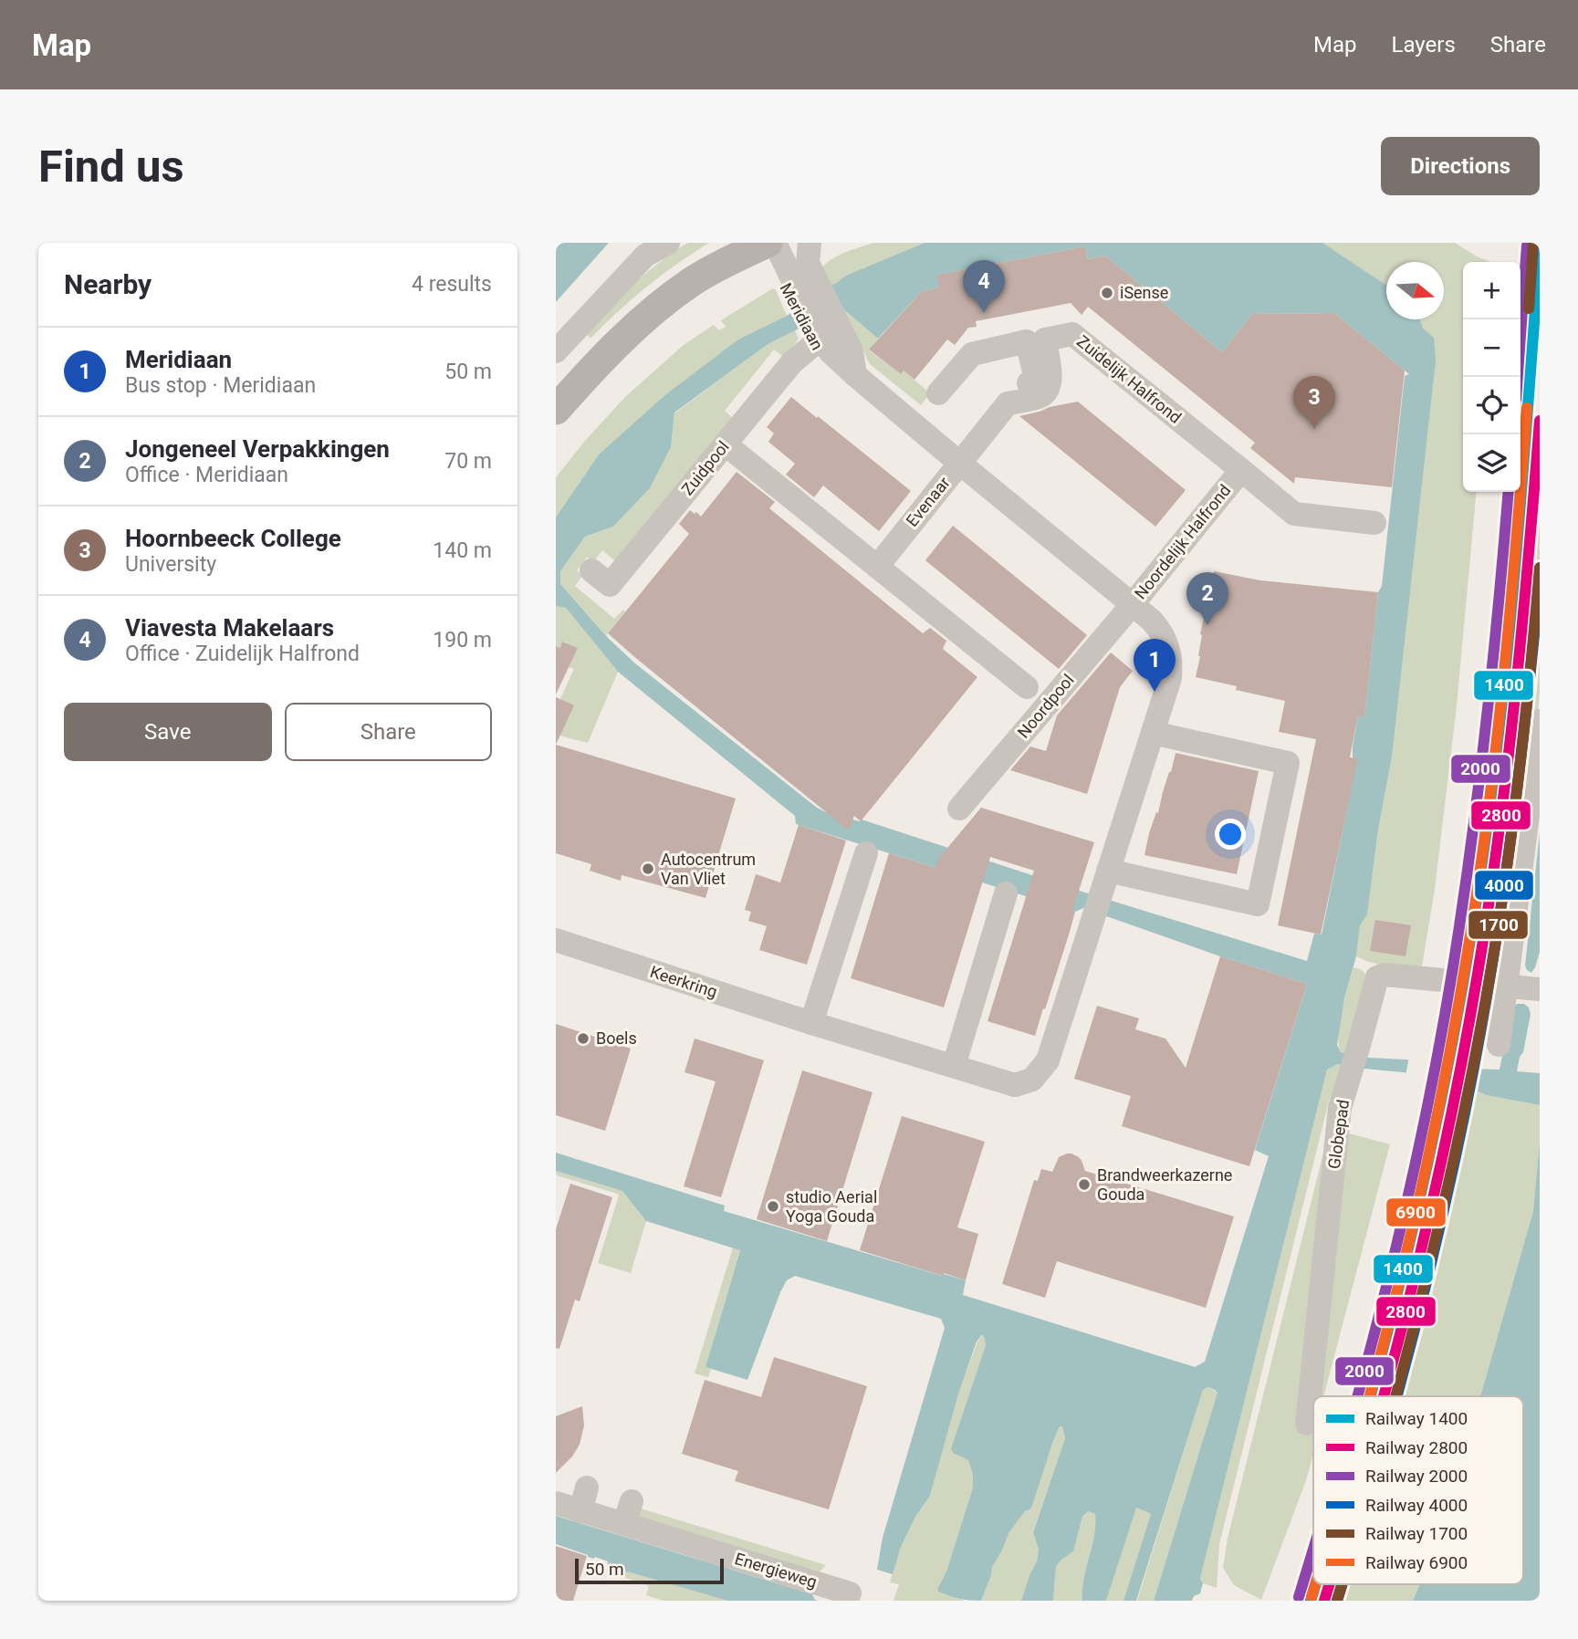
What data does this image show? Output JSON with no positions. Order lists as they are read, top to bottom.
{
  "streets": {
    "street": [
      "Meridiaan",
      "Zuidelijk Halfrond",
      "Zuidpool",
      "Evenaar",
      "Noordelijk Halfrond",
      "Noordpool",
      "Keerkring",
      "Globepad",
      "Energieweg"
    ]
  },
  "crossings": [
    ["Meridiaan", "Zuidpool"],
    ["Meridiaan", "Evenaar"],
    ["Meridiaan", "Noordelijk Halfrond"],
    ["Meridiaan", "Noordpool"],
    ["Meridiaan", "Keerkring"],
    ["Zuidelijk Halfrond", "Noordelijk Halfrond"],
    ["Noordelijk Halfrond", "Noordpool"]
  ],
  "places": [
    "iSense",
    "Autocentrum Van Vliet",
    "Boels",
    "Brandweerkazerne Gouda",
    "studio Aerial Yoga Gouda"
  ],
  "lines": [
    "rail line 1700",
    "rail line 2000",
    "rail line 1400",
    "rail line 6900",
    "rail line 2800",
    "rail line 4000"
  ],
  "legend": [
    "Railway 1400",
    "Railway 2800",
    "Railway 2000",
    "Railway 4000",
    "Railway 1700",
    "Railway 6900"
  ],
  "scale_bar": "50 m",
  "north": "right",
  "page": {
    "header": "Map",
    "nav": ["Map", "Layers", "Share"],
    "buttons": [
      "Directions",
      ["Save", "Share"]
    ],
    "title": "Find us",
    "heading": ["Nearby", "4 results"],
    "pins": [
      "4",
      "3",
      "2",
      "1"
    ],
    "map_buttons": ["+", "−"],
    "list": [
      {
        "mark": "1",
        "name": "Meridiaan",
        "note": "Bus stop · Meridiaan",
        "value": "50 m"
      },
      {
        "mark": "2",
        "name": "Jongeneel Verpakkingen",
        "note": "Office · Meridiaan",
        "value": "70 m"
      },
      {
        "mark": "3",
        "name": "Hoornbeeck College",
        "note": "University",
        "value": "140 m"
      },
      {
        "mark": "4",
        "name": "Viavesta Makelaars",
        "note": "Office · Zuidelijk Halfrond",
        "value": "190 m"
      }
    ],
    "scale": "50 m"
  }
}
